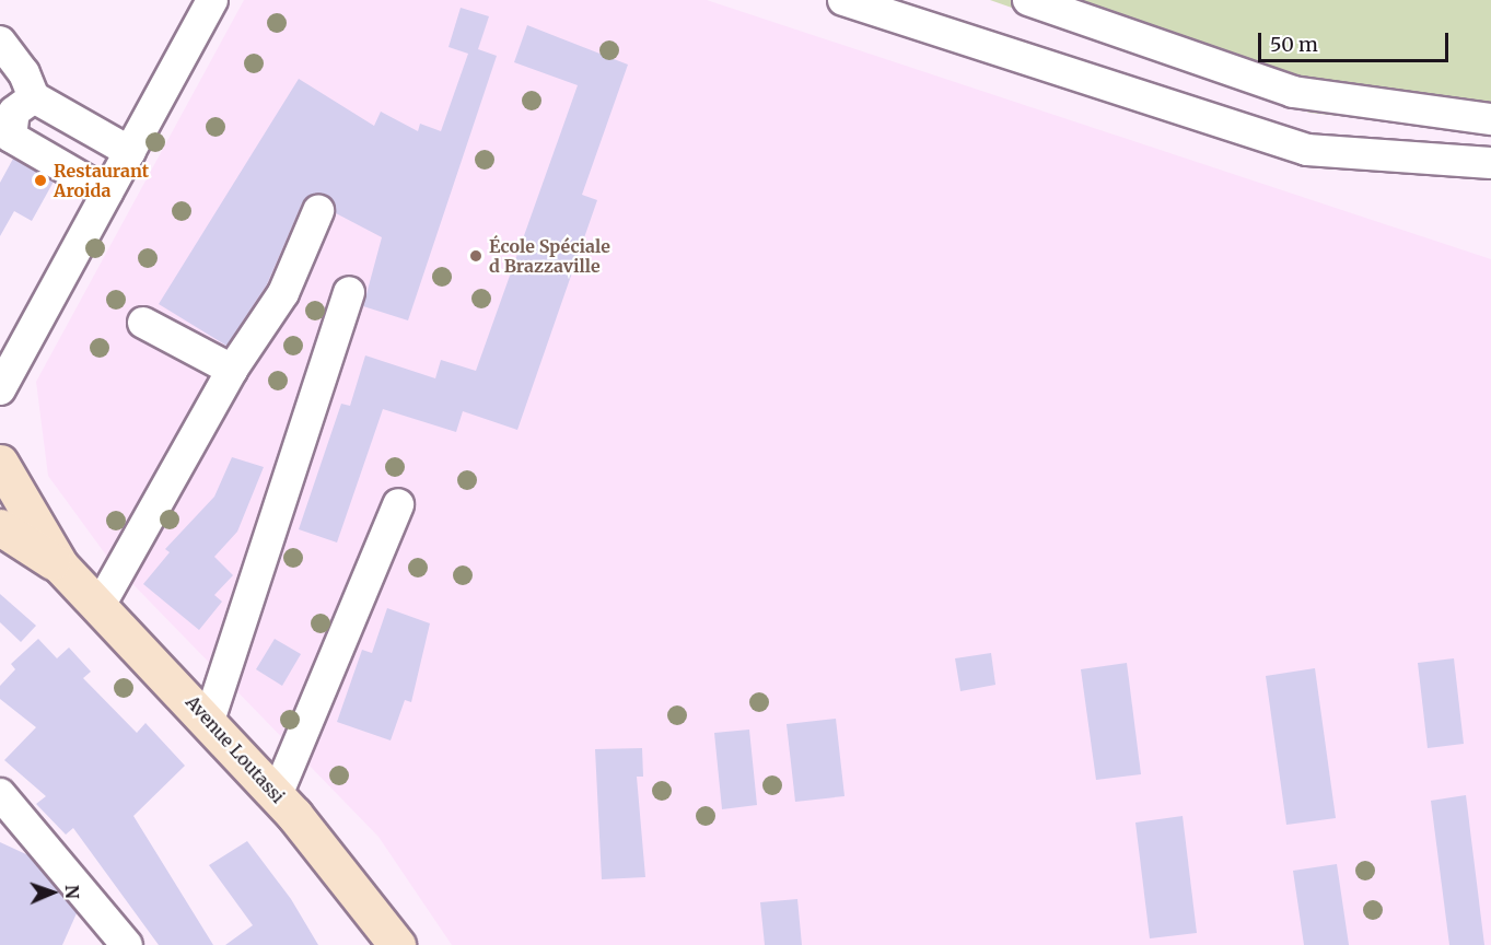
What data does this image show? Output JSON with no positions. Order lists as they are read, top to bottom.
{
  "streets": {
    "main road": ["Avenue Loutassi"]
  },
  "places": ["Restaurant Aroida", "École Spéciale d Brazzaville"],
  "scale_bar": "50 m",
  "north": "right"
}
